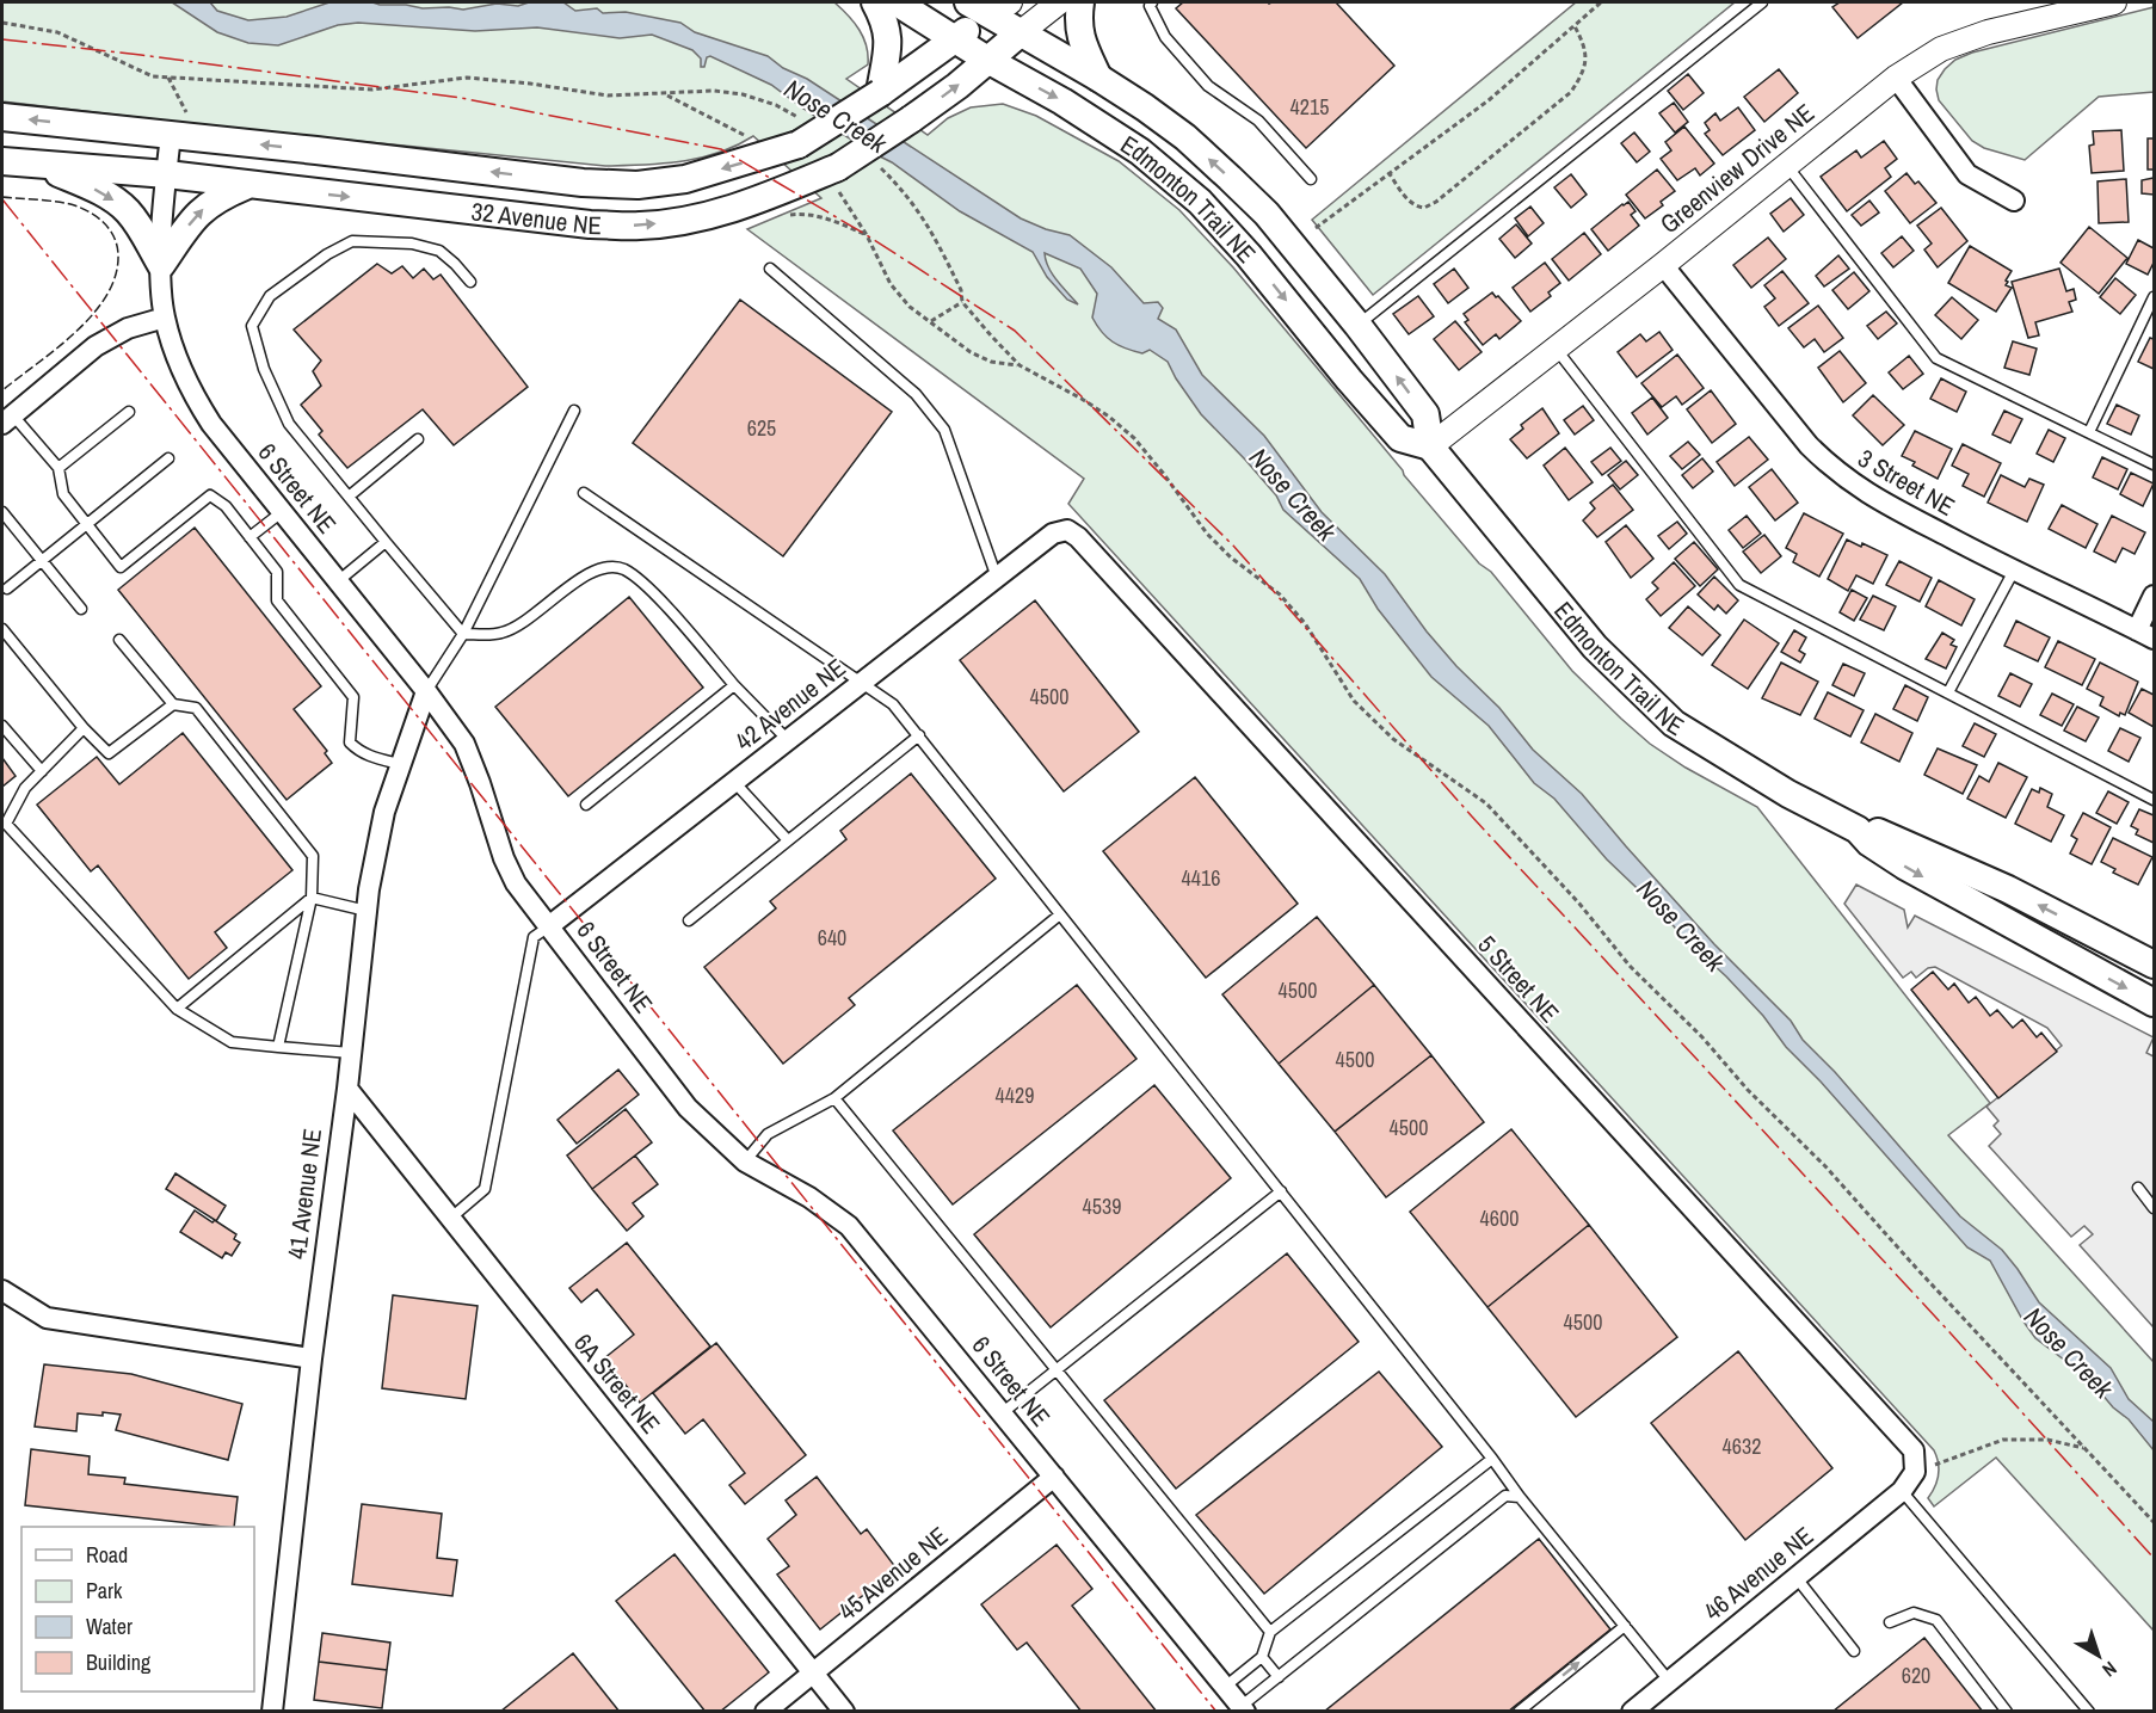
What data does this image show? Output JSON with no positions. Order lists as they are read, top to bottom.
{
  "streets": {
    "main road": ["Edmonton Trail NE", "32 Avenue NE"],
    "street": [
      "Greenview Drive NE",
      "3 Street NE",
      "6 Street NE",
      "42 Avenue NE",
      "5 Street NE",
      "41 Avenue NE",
      "6A Street NE",
      "45 Avenue NE",
      "46 Avenue NE"
    ]
  },
  "crossings": [
    ["Greenview Drive NE", "Edmonton Trail NE"],
    ["Greenview Drive NE", "3 Street NE"],
    ["Edmonton Trail NE", "32 Avenue NE"],
    ["32 Avenue NE", "6 Street NE"],
    ["6 Street NE", "42 Avenue NE"],
    ["6 Street NE", "41 Avenue NE"],
    ["6 Street NE", "45 Avenue NE"],
    ["42 Avenue NE", "5 Street NE"],
    ["5 Street NE", "46 Avenue NE"],
    ["41 Avenue NE", "6A Street NE"],
    ["6A Street NE", "45 Avenue NE"]
  ],
  "water": ["Nose Creek"],
  "house_numbers": [
    "4215",
    "625",
    "4500",
    "4416",
    "640",
    "4500",
    "4500",
    "4429",
    "4500",
    "4539",
    "4600",
    "4500",
    "4632",
    "620"
  ],
  "legend": [
    "Road",
    "Park",
    "Water",
    "Building"
  ],
  "north": "bottom right"
}
